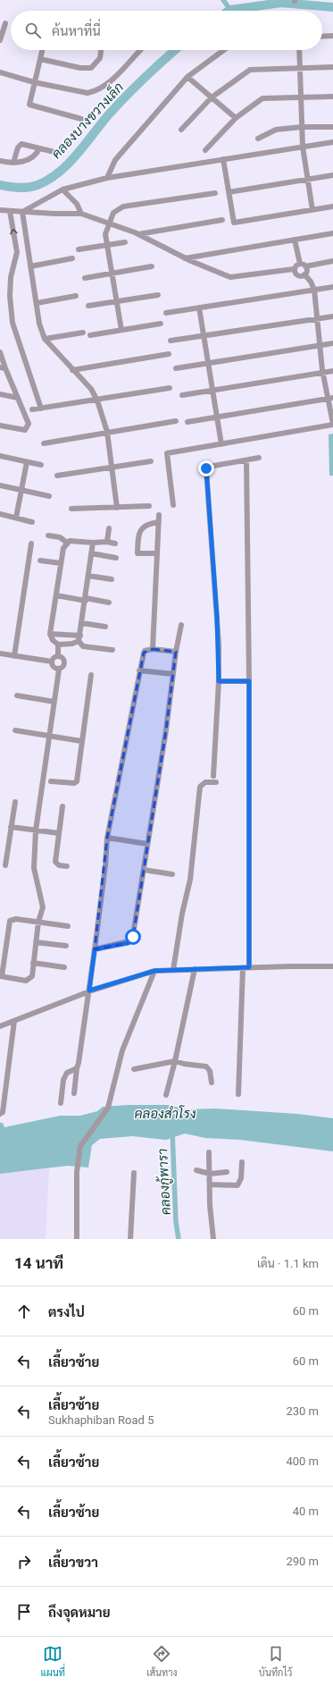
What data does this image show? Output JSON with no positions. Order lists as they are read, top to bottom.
{
  "water": ["คลองบางขวางเล็ก", "คลองสำโรง", "คลองกู้พารา"],
  "page": {
    "search": "ค้นหาที่นี่",
    "heading": ["14 นาที", "เดิน · 1.1 km"],
    "list": [
      ["ตรงไป", "60 m"],
      ["เลี้ยวซ้าย", "60 m"],
      ["เลี้ยวซ้าย", "Sukhaphiban Road 5", "230 m"],
      ["เลี้ยวซ้าย", "400 m"],
      ["เลี้ยวซ้าย", "40 m"],
      ["เลี้ยวขวา", "290 m"],
      "ถึงจุดหมาย"
    ],
    "nav": ["แผนที่", "เส้นทาง", "บันทึกไว้"]
  }
}
